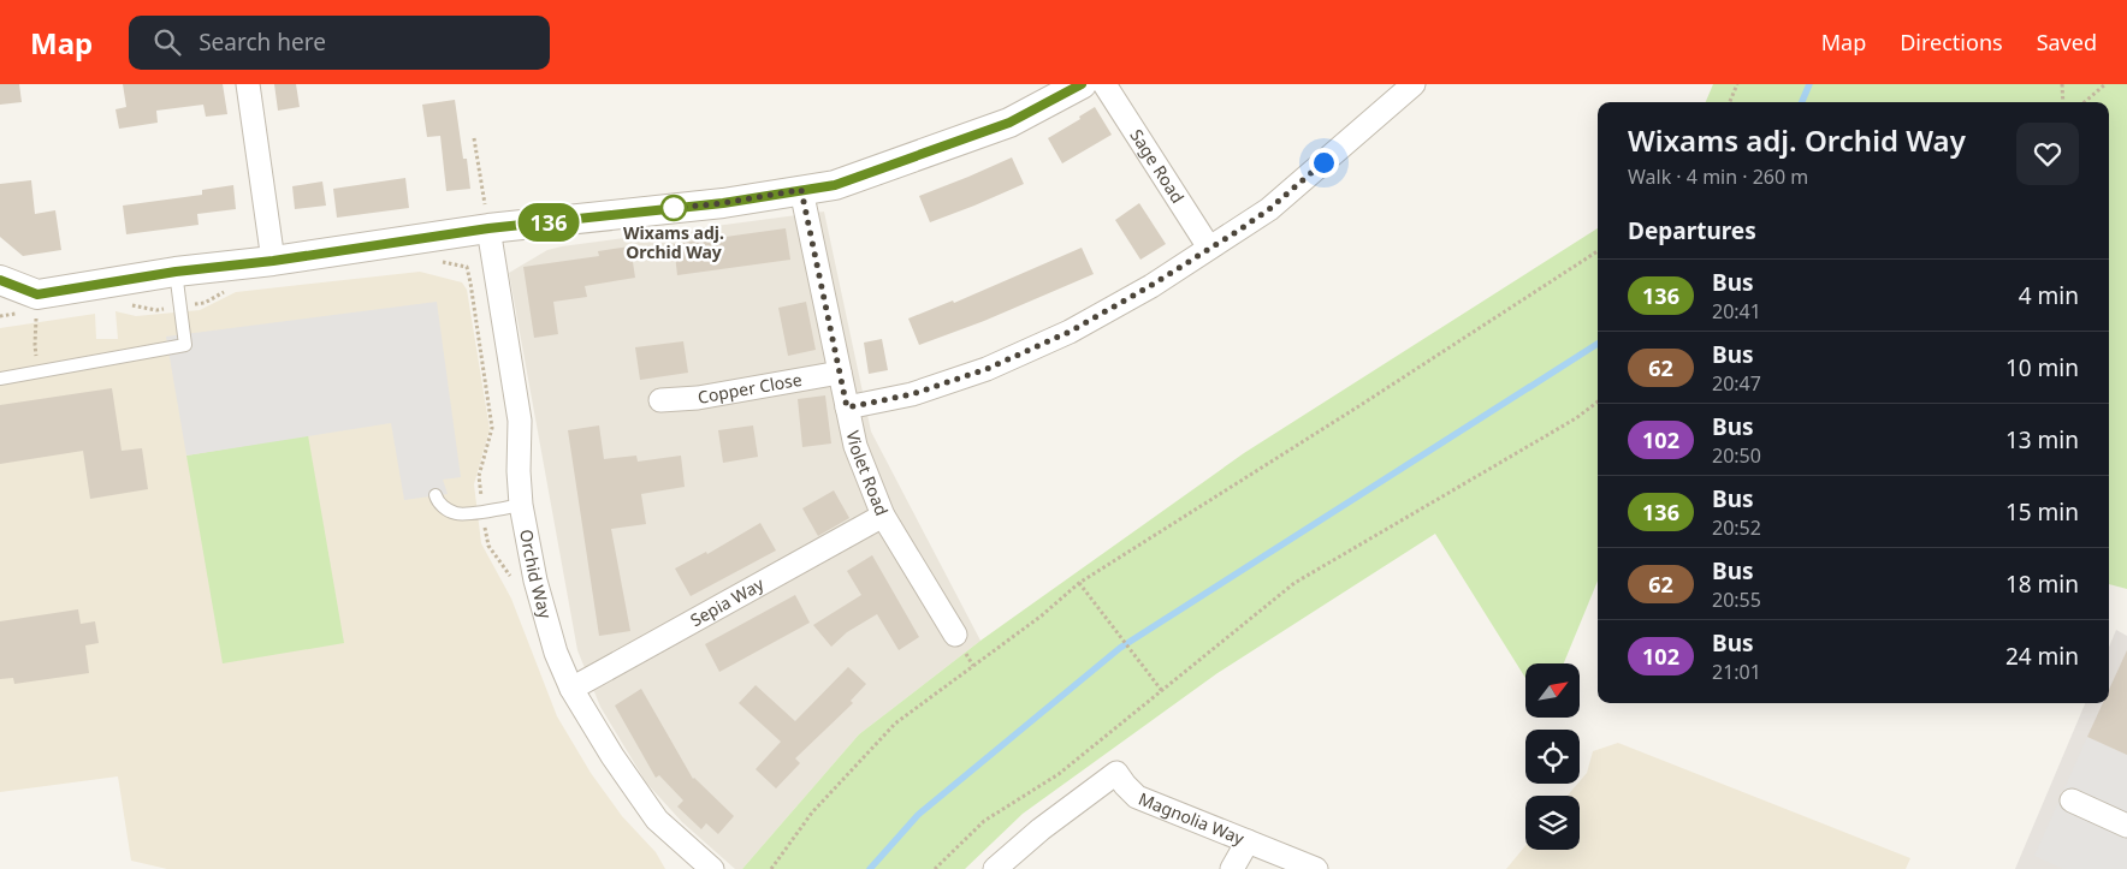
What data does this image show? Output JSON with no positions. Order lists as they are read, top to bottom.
{
  "streets": {
    "street": [
      "Sage Road",
      "Copper Close",
      "Violet Road",
      "Orchid Way",
      "Sepia Way",
      "Magnolia Way"
    ]
  },
  "crossings": [
    ["Copper Close", "Violet Road"],
    ["Violet Road", "Sepia Way"],
    ["Orchid Way", "Sepia Way"]
  ],
  "places": ["Wixams adj. Orchid Way"],
  "lines": ["bus line 136"],
  "north": "top right",
  "page": {
    "header": "Map",
    "search": "Search here",
    "nav": ["Map", "Directions", "Saved"],
    "on_map": "136",
    "heading": [
      ["Wixams adj. Orchid Way", "Walk · 4 min · 260 m"],
      "Departures"
    ],
    "list": [
      {
        "mark": "136",
        "name": "Bus",
        "note": "20:41",
        "value": "4 min"
      },
      {
        "mark": "62",
        "name": "Bus",
        "note": "20:47",
        "value": "10 min"
      },
      {
        "mark": "102",
        "name": "Bus",
        "note": "20:50",
        "value": "13 min"
      },
      {
        "mark": "136",
        "name": "Bus",
        "note": "20:52",
        "value": "15 min"
      },
      {
        "mark": "62",
        "name": "Bus",
        "note": "20:55",
        "value": "18 min"
      },
      {
        "mark": "102",
        "name": "Bus",
        "note": "21:01",
        "value": "24 min"
      }
    ]
  }
}
